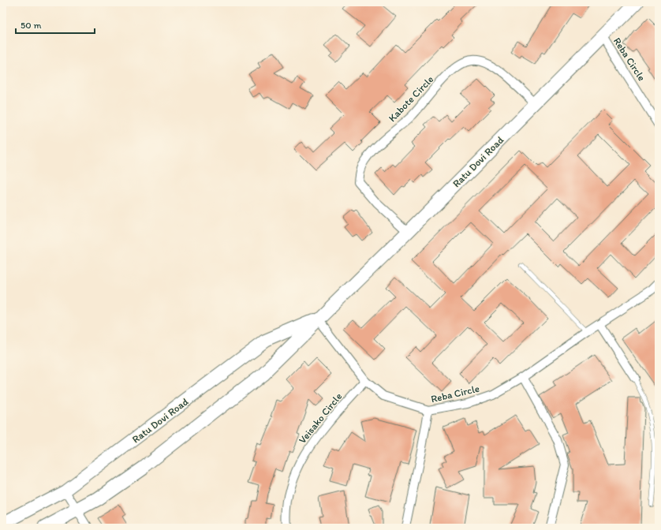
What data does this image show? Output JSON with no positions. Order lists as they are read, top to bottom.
{
  "streets": {
    "main road": ["Ratu Dovi Road"],
    "street": ["Reba Circle", "Kabote Circle", "Veisako Circle"]
  },
  "crossings": [
    ["Reba Circle", "Ratu Dovi Road"],
    ["Reba Circle", "Veisako Circle"],
    ["Kabote Circle", "Ratu Dovi Road"]
  ],
  "scale_bar": "50 m"
}
